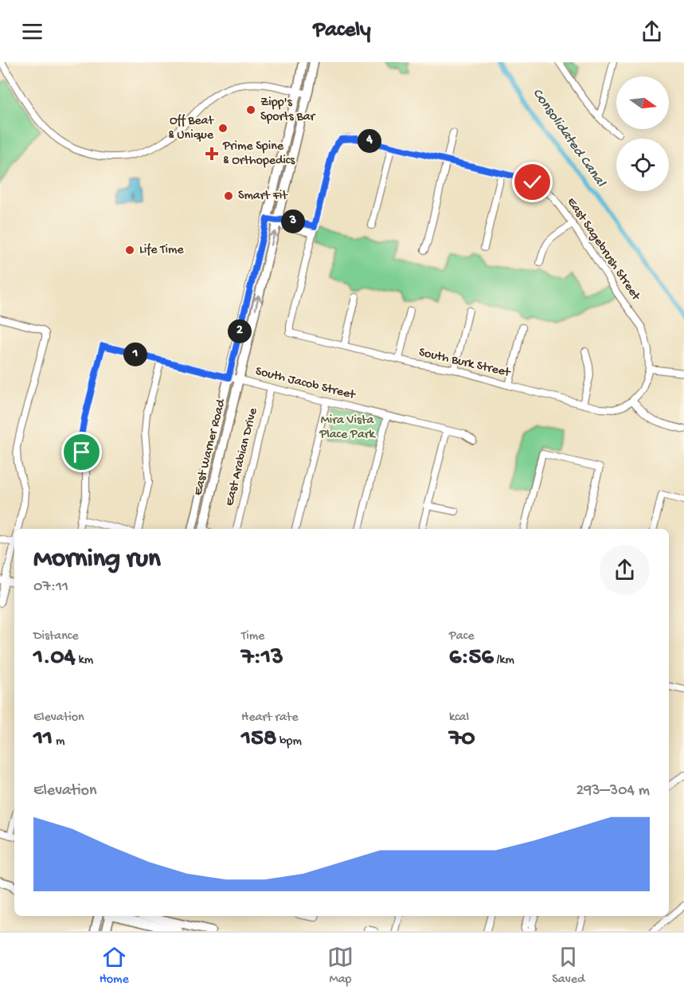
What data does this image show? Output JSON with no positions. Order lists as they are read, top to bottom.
{
  "streets": {
    "main road": ["East Warner Road"],
    "street": [
      "East Sagebrush Street",
      "South Burk Street",
      "South Jacob Street",
      "East Arabian Drive"
    ]
  },
  "crossings": [
    ["East Sagebrush Street", "South Burk Street"],
    ["South Jacob Street", "East Warner Road"],
    ["South Jacob Street", "East Arabian Drive"]
  ],
  "water": ["Consolidated Canal"],
  "parks": ["Mira Vista Place Park"],
  "places": {
    "other": [
      "Zipp's Sports Bar",
      "Off Beat & Unique",
      "Smart Fit",
      "Life Time"
    ],
    "health": ["Prime Spine & Orthopedics"]
  },
  "north": "right",
  "page": {
    "header": "Pacely",
    "pins": [
      "4",
      "3",
      "2",
      "1"
    ],
    "heading": ["Morning run", "07:11"],
    "stats": [
      ["Distance", "1.04 km"],
      ["Time", "7:13"],
      ["Pace", "6:56 /km"],
      ["Elevation", "11 m"],
      ["Heart rate", "158 bpm"],
      ["kcal", "70"]
    ],
    "chart": ["Elevation", "293–304 m"],
    "tabs": ["Home", "Map", "Saved"]
  }
}
